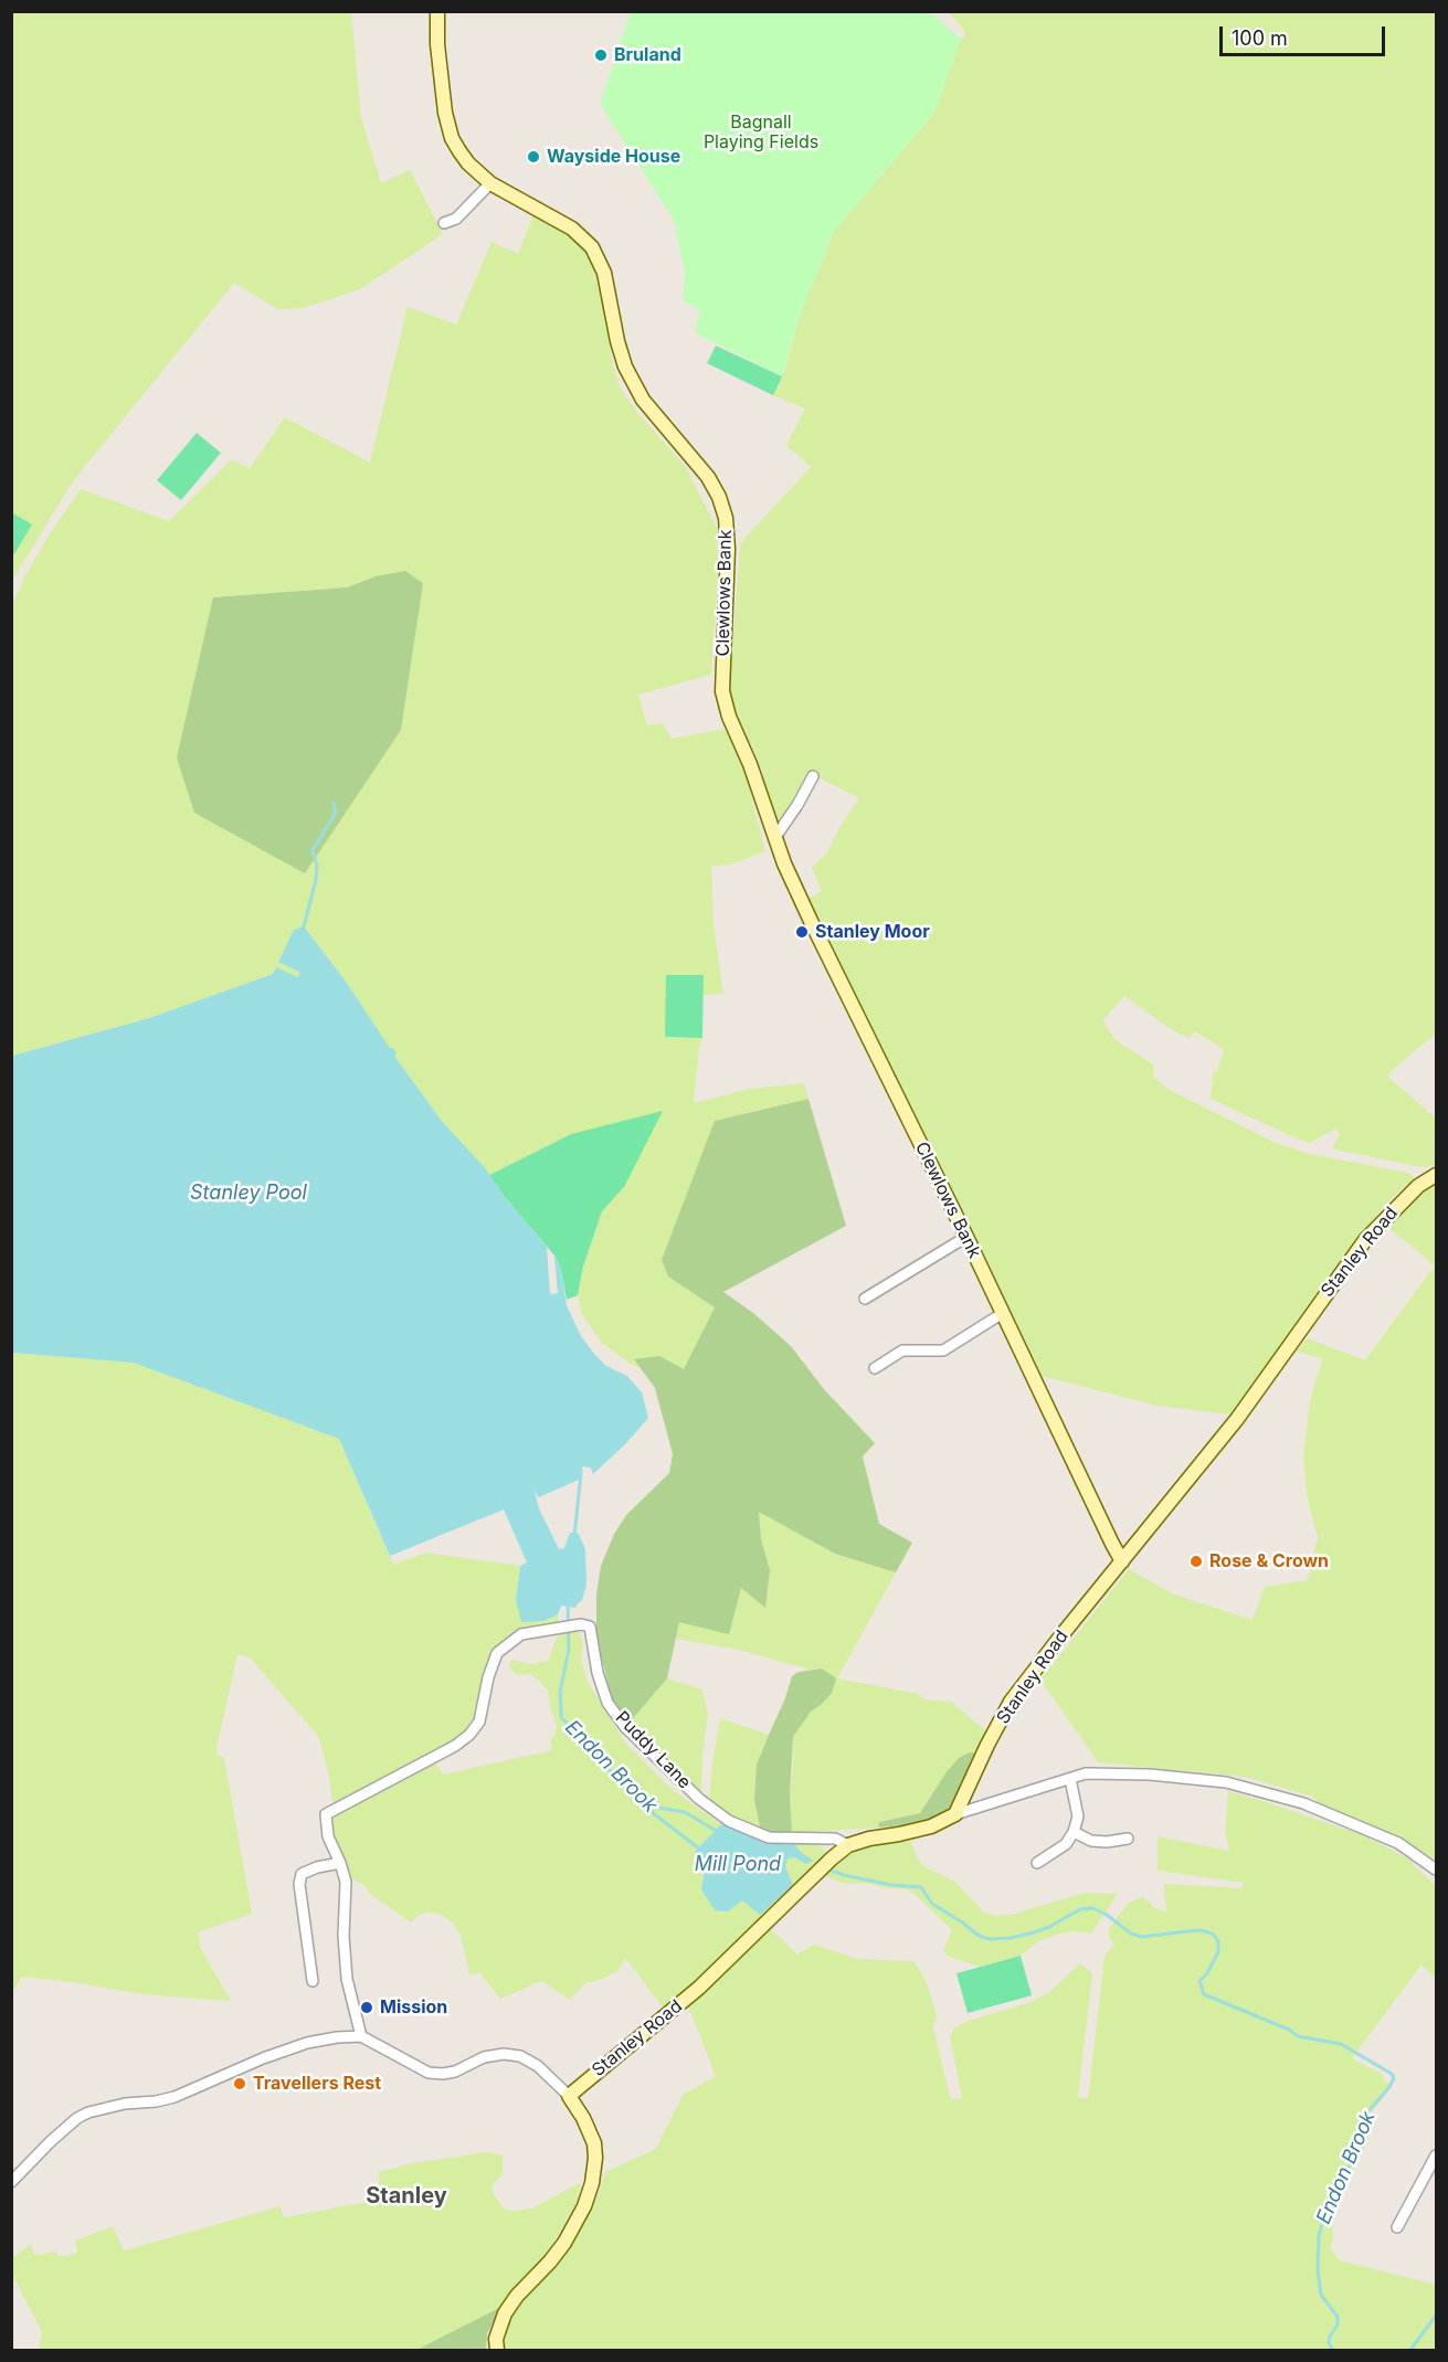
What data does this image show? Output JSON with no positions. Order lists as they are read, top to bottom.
{
  "streets": {
    "street": ["Clewlows Bank", "Stanley Road", "Puddy Lane"]
  },
  "crossings": [
    ["Clewlows Bank", "Stanley Road"],
    ["Stanley Road", "Puddy Lane"]
  ],
  "districts": ["Stanley"],
  "water": ["Stanley Pool", "Endon Brook", "Mill Pond"],
  "parks": ["Bagnall Playing Fields"],
  "places": [
    "Bruland",
    "Wayside House",
    "Stanley Moor",
    "Rose & Crown",
    "Mission",
    "Travellers Rest"
  ],
  "scale_bar": "100 m"
}
